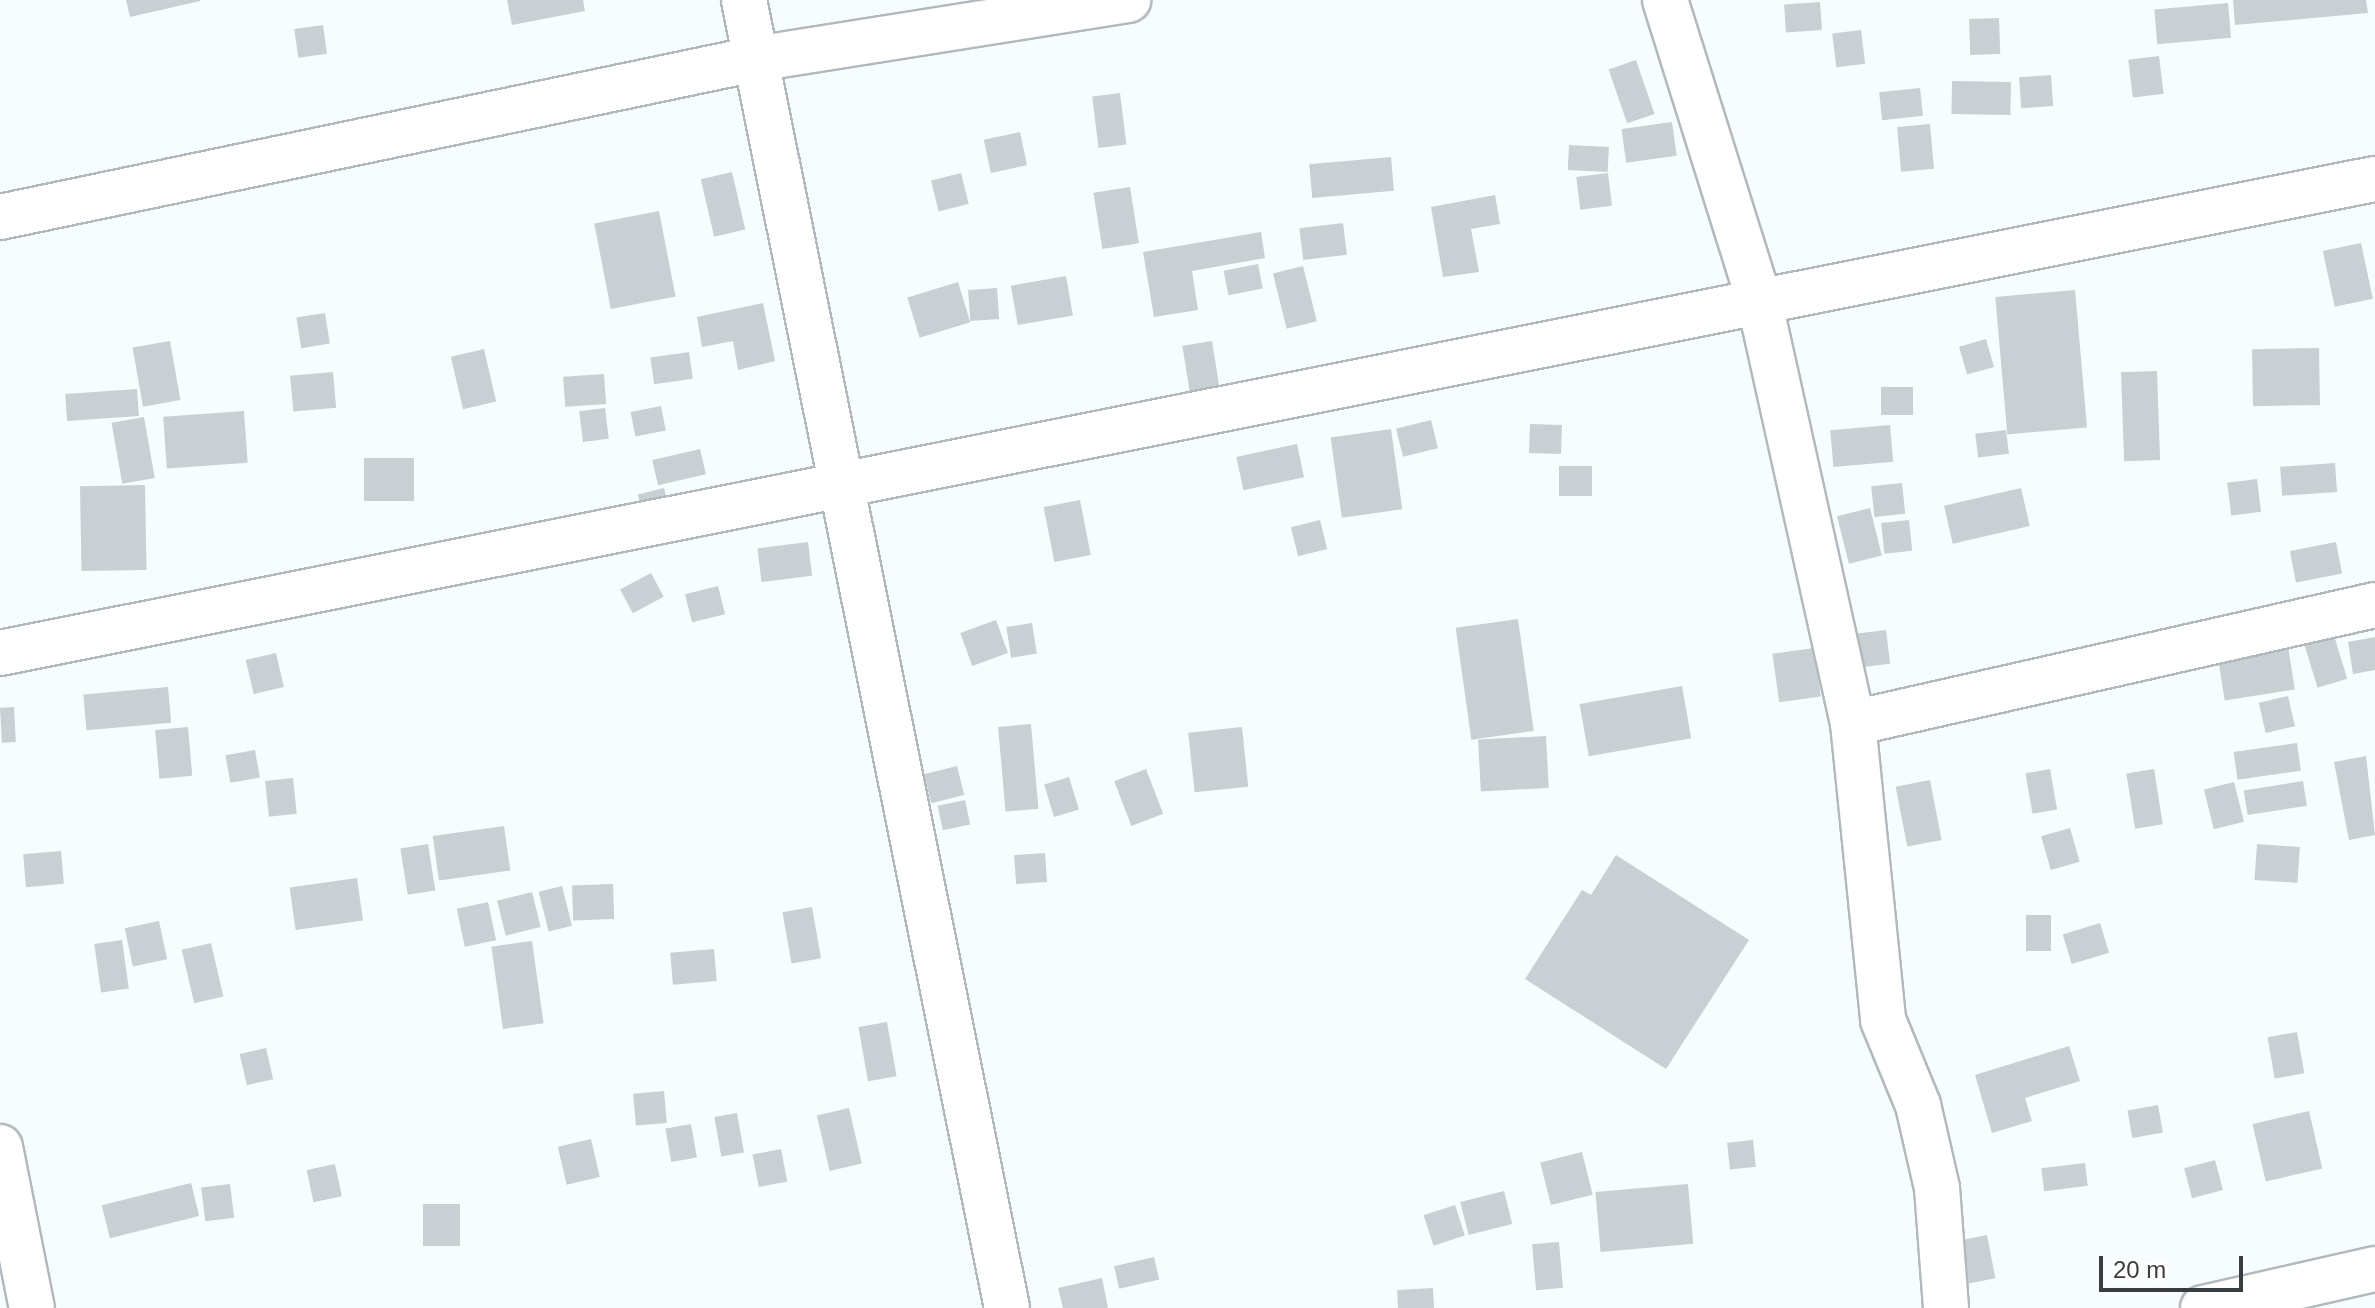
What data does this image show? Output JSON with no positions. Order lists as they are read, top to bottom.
{
  "scale_bar": "20 m"
}
